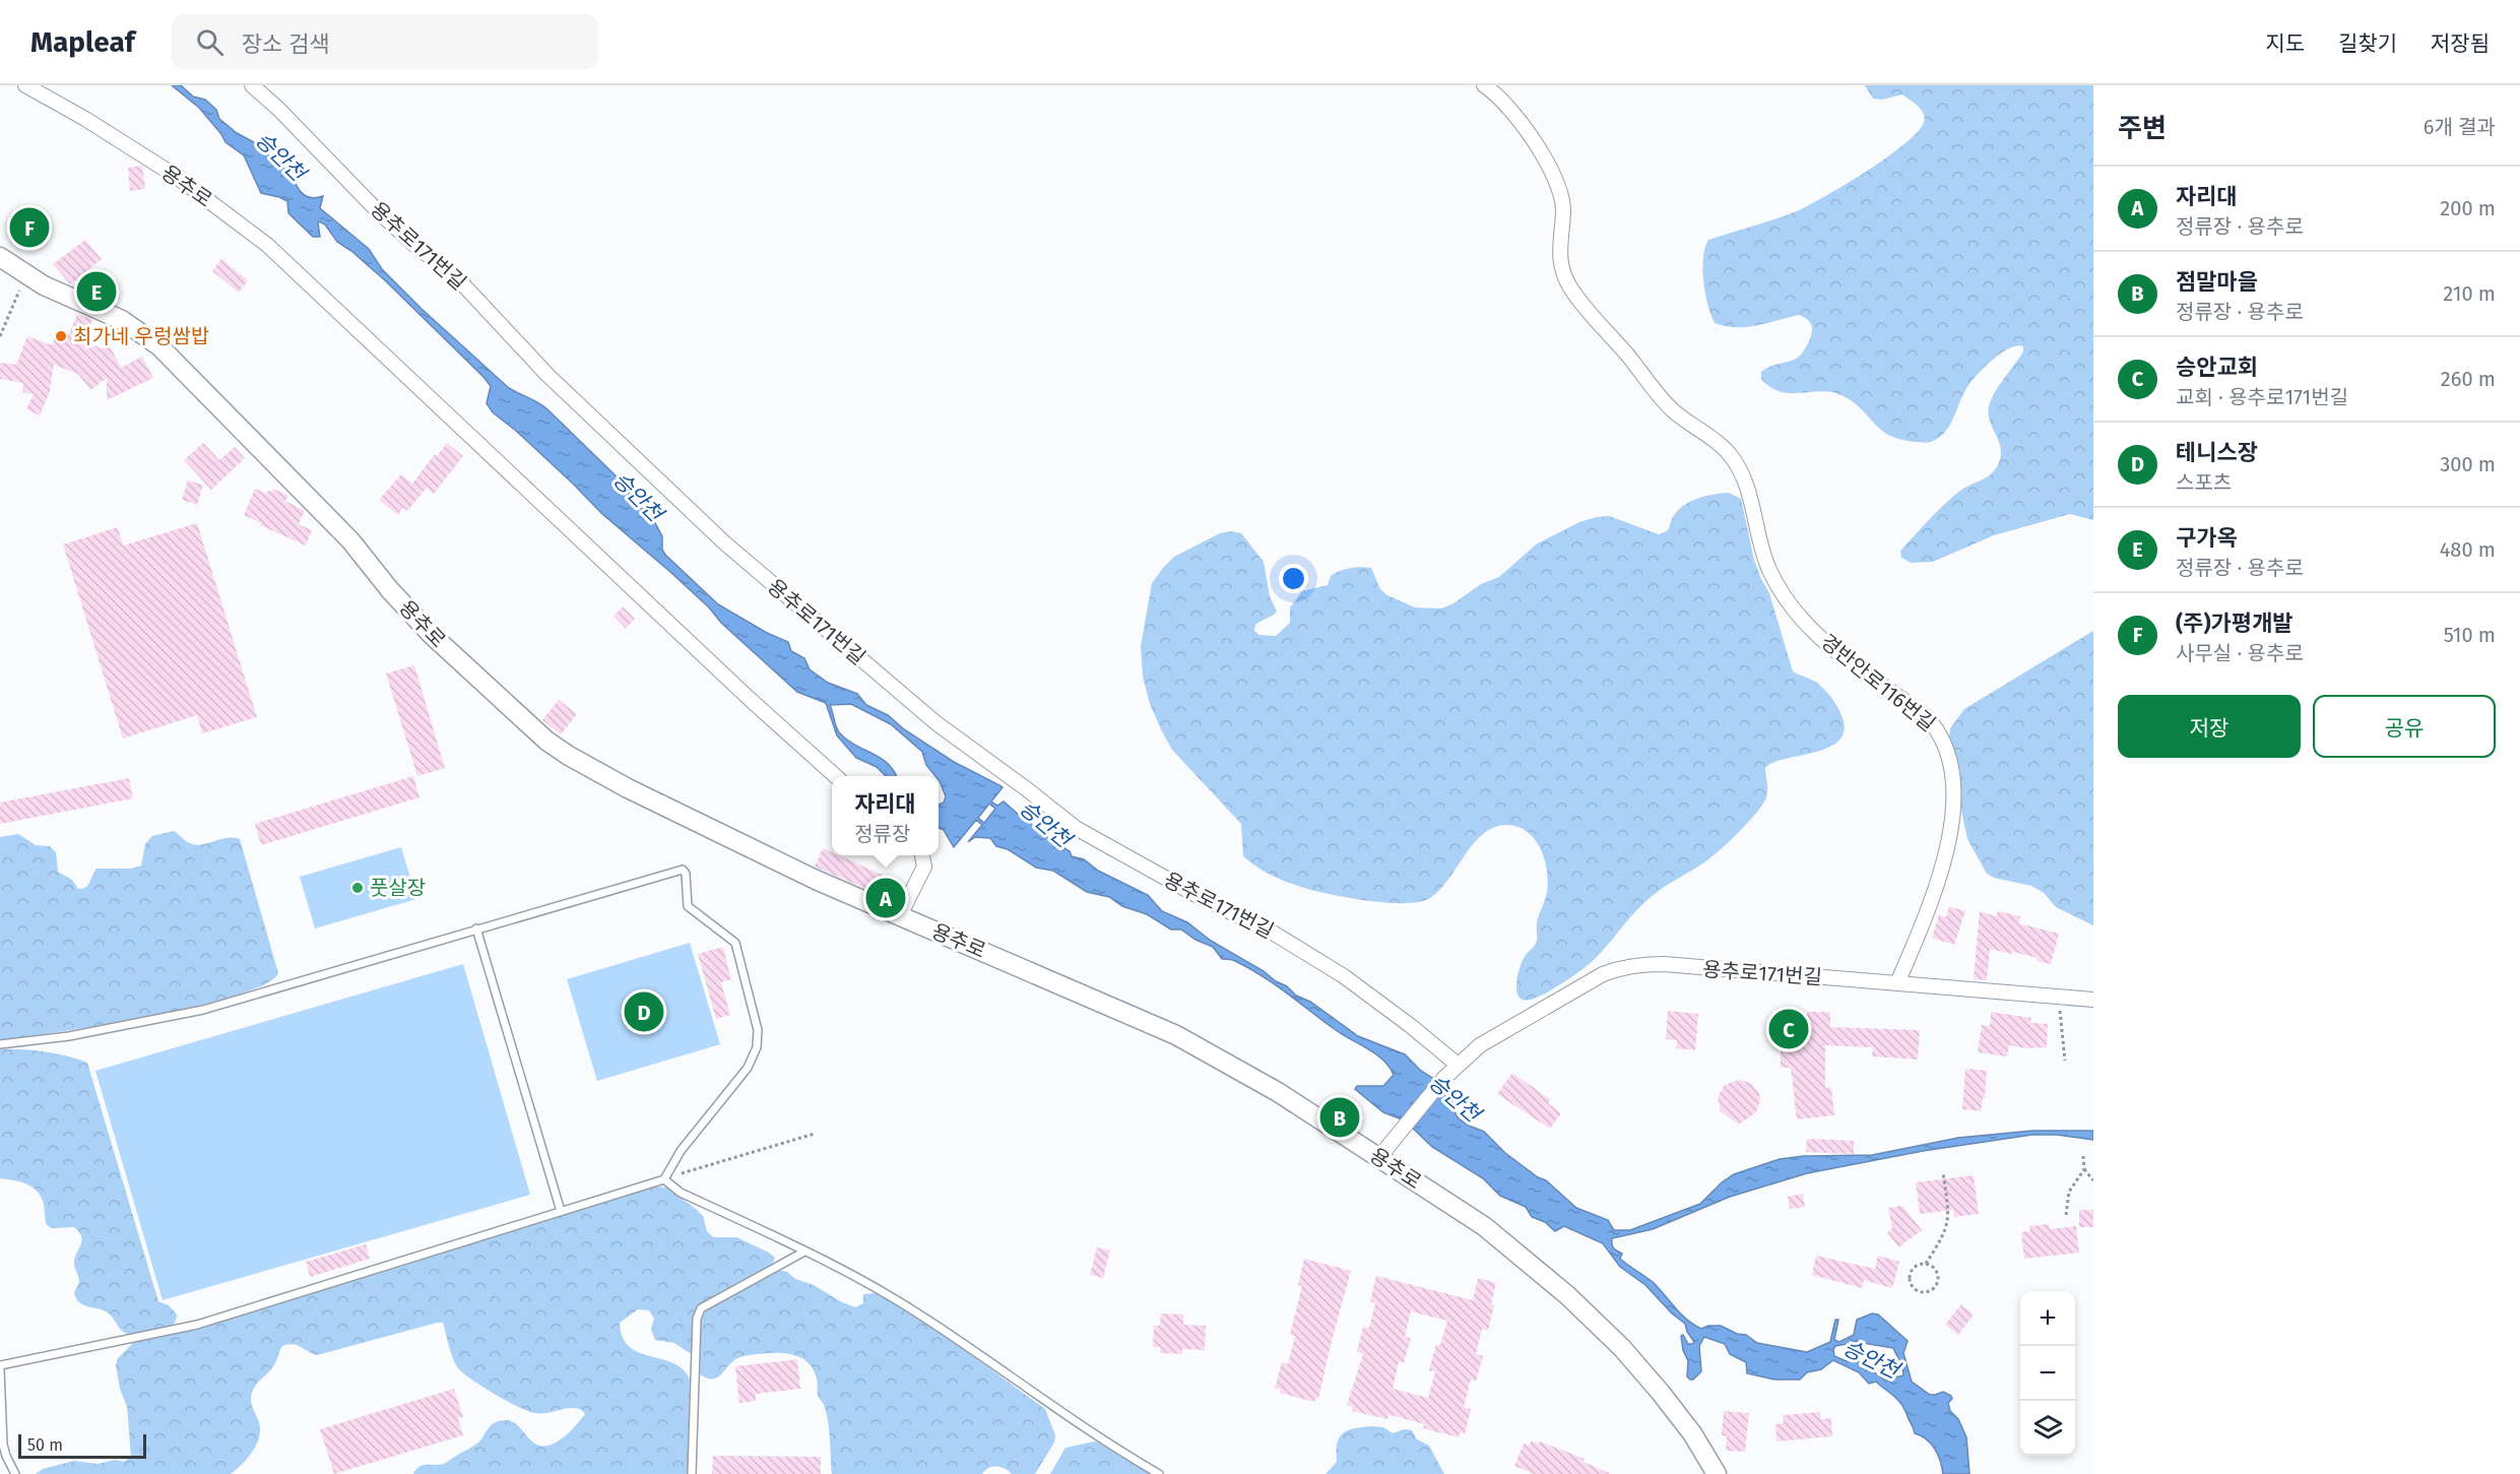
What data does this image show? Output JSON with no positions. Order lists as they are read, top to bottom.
{
  "streets": {
    "street": ["용추로", "용추로171번길", "경반안로116번길"]
  },
  "crossings": [
    ["용추로", "용추로171번길"],
    ["용추로171번길", "경반안로116번길"]
  ],
  "water": ["승안천"],
  "places": ["최가네 우렁쌈밥", "풋살장"],
  "scale_bar": "50 m",
  "page": {
    "header": "Mapleaf",
    "search": "장소 검색",
    "nav": ["지도", "길찾기", "저장됨"],
    "heading": ["주변", "6개 결과"],
    "list": [
      {
        "mark": "A",
        "name": "자리대",
        "note": "정류장 · 용추로",
        "value": "200 m"
      },
      {
        "mark": "B",
        "name": "점말마을",
        "note": "정류장 · 용추로",
        "value": "210 m"
      },
      {
        "mark": "C",
        "name": "승안교회",
        "note": "교회 · 용추로171번길",
        "value": "260 m"
      },
      {
        "mark": "D",
        "name": "테니스장",
        "note": "스포츠",
        "value": "300 m"
      },
      {
        "mark": "E",
        "name": "구가옥",
        "note": "정류장 · 용추로",
        "value": "480 m"
      },
      {
        "mark": "F",
        "name": "(주)가평개발",
        "note": "사무실 · 용추로",
        "value": "510 m"
      }
    ],
    "pins": [
      "F",
      "E",
      "A",
      "D",
      "C",
      "B"
    ],
    "buttons": ["저장", "공유"],
    "popup": ["자리대", "정류장"],
    "map_buttons": ["+", "−"],
    "scale": "50 m"
  }
}
